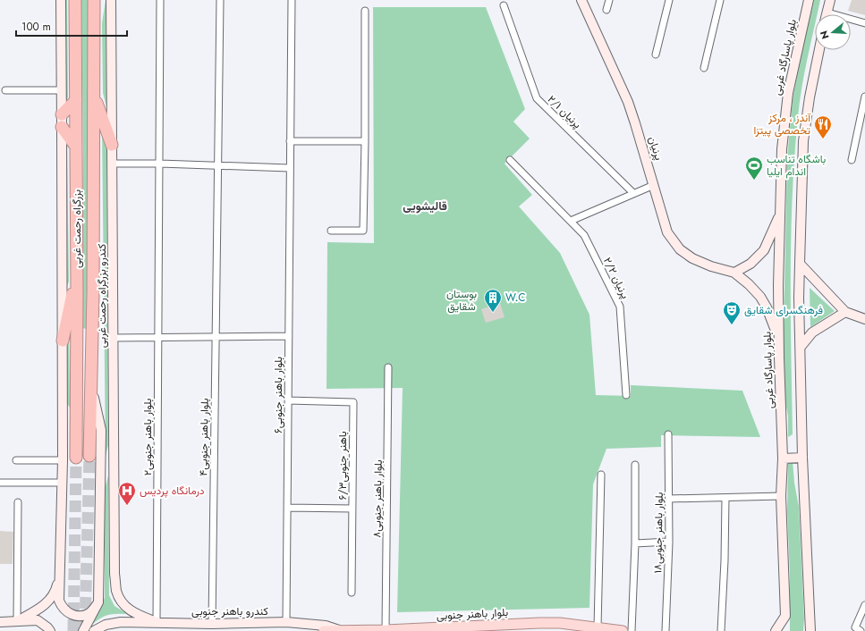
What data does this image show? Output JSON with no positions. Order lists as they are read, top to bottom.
{
  "streets": {
    "highway": ["بزرگراه رحمت غربی"],
    "main road": [
      "بلوار پاسارگاد غربی",
      "پرنیان",
      "کندرو بزرگراه رحمت غربی",
      "کندرو باهنر جنوبی",
      "بلوار باهنر جنوبی"
    ],
    "street": [
      "پرنیان ۲/۱",
      "پرنیان ۲/۲",
      "بلوار باهنر جنوبی۶",
      "بلوار باهنر جنوبی۲",
      "بلوار باهنر جنوبی۴",
      "۶/۳باهنر جنوبی",
      "۸بلوار باهنر جنوبی",
      "۱۸بلوار باهنر جنوبی"
    ]
  },
  "crossings": [
    ["کندرو بزرگراه رحمت غربی", "بلوار باهنر جنوبی۲"],
    ["کندرو بزرگراه رحمت غربی", "کندرو باهنر جنوبی"],
    ["بلوار باهنر جنوبی۶", "۶/۳باهنر جنوبی"],
    ["بلوار باهنر جنوبی۶", "کندرو باهنر جنوبی"],
    ["بلوار باهنر جنوبی۲", "کندرو باهنر جنوبی"],
    ["بلوار باهنر جنوبی۴", "کندرو باهنر جنوبی"],
    ["۸بلوار باهنر جنوبی", "بلوار باهنر جنوبی"],
    ["کندرو باهنر جنوبی", "بلوار باهنر جنوبی"]
  ],
  "districts": ["قالیشویی"],
  "parks": ["بوستان شقایق"],
  "places": {
    "restaurant": ["آندز ، مرکز تخصصی پیتزا"],
    "sports": ["باشگاه تناسب اندام ایلیا"],
    "building": ["W.C"],
    "theatre": ["فرهنگسرای شقایق"],
    "hospital": ["درمانگاه پردیس"]
  },
  "scale_bar": "100 m",
  "north": "left"
}
